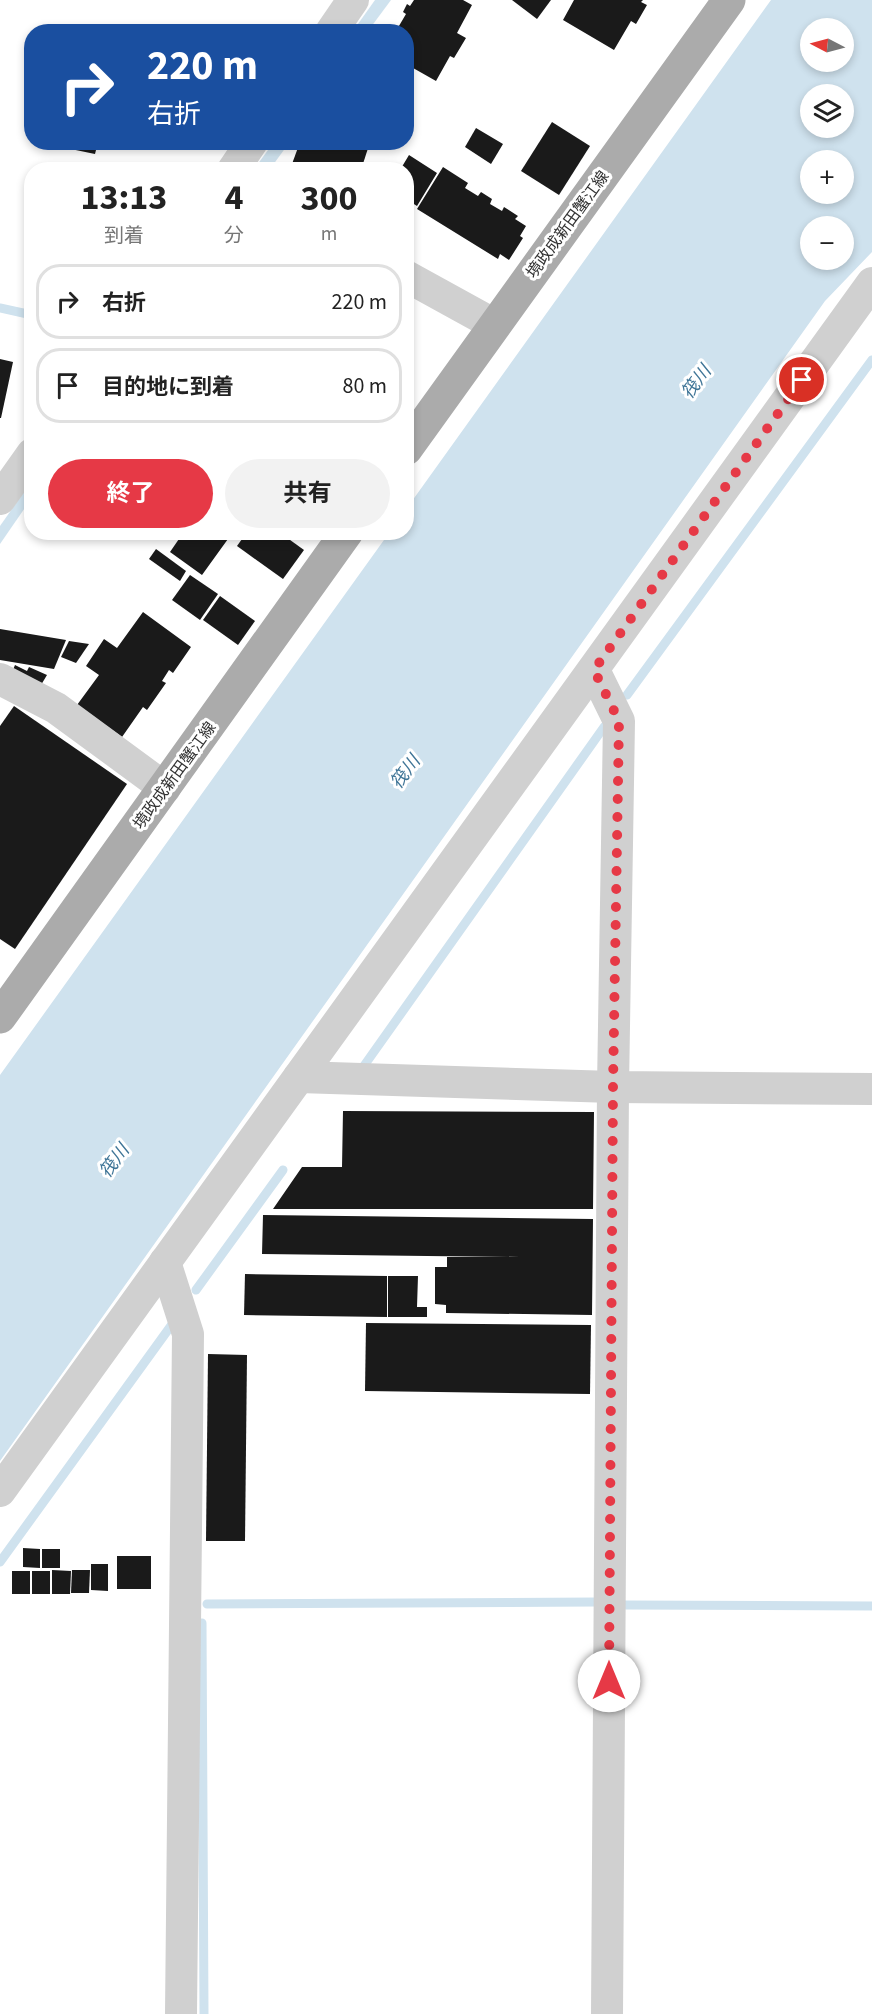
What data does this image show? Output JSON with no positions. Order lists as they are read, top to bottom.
{
  "streets": {
    "main road": ["境政成新田蟹江線"]
  },
  "water": ["筏川"],
  "north": "left",
  "page": {
    "map_buttons": ["+", "−"],
    "turn": ["220 m", "右折"],
    "eta": [
      "13:13",
      "到着",
      "4",
      "分",
      "300",
      "m"
    ],
    "list": [
      {
        "name": "右折",
        "value": "220 m"
      },
      {
        "name": "目的地に到着",
        "value": "80 m"
      }
    ],
    "buttons": ["終了", "共有"]
  }
}
